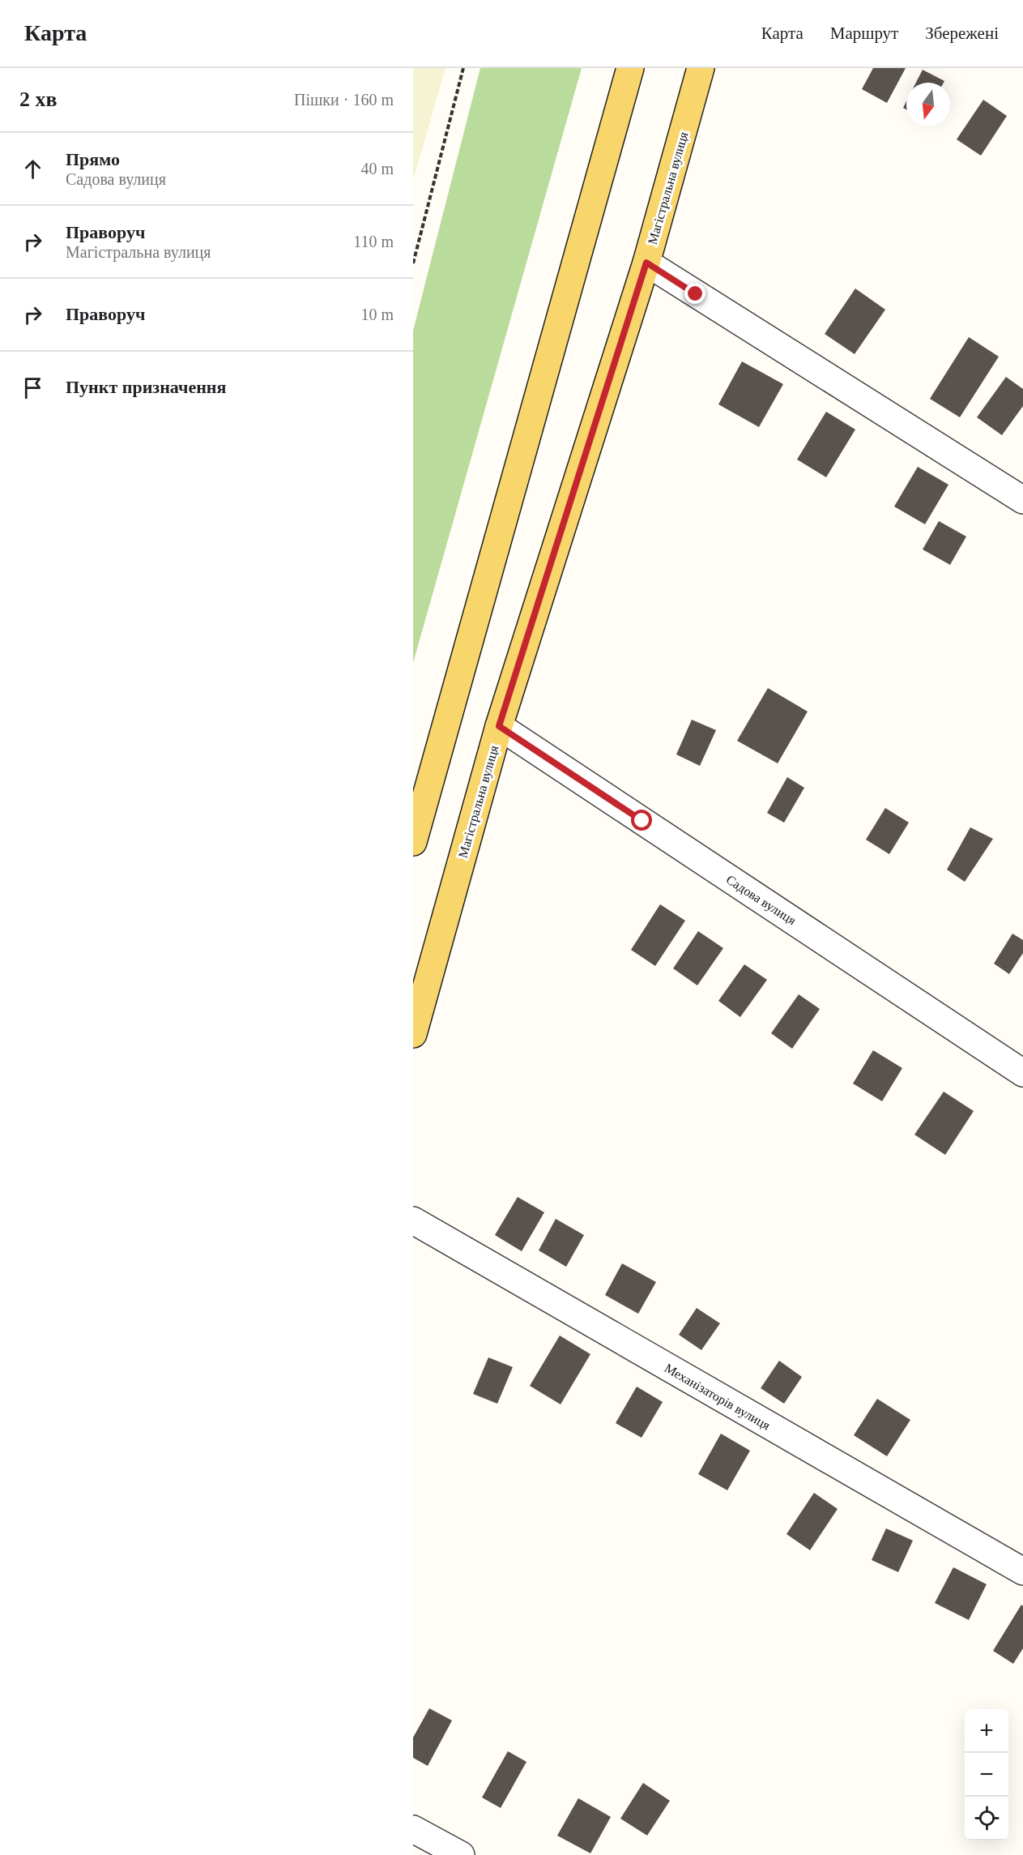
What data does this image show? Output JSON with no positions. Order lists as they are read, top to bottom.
{
  "streets": {
    "main road": ["Магістральна вулиця"],
    "street": ["Садова вулиця", "Механізаторів вулиця"]
  },
  "crossings": [
    ["Магістральна вулиця", "Садова вулиця"]
  ],
  "north": "bottom",
  "page": {
    "header": "Карта",
    "nav": ["Карта", "Маршрут", "Збережені"],
    "heading": ["2 хв", "Пішки · 160 m"],
    "list": [
      ["Прямо", "Садова вулиця", "40 m"],
      ["Праворуч", "Магістральна вулиця", "110 m"],
      ["Праворуч", "10 m"],
      "Пункт призначення"
    ],
    "map_buttons": ["+", "−"]
  }
}
